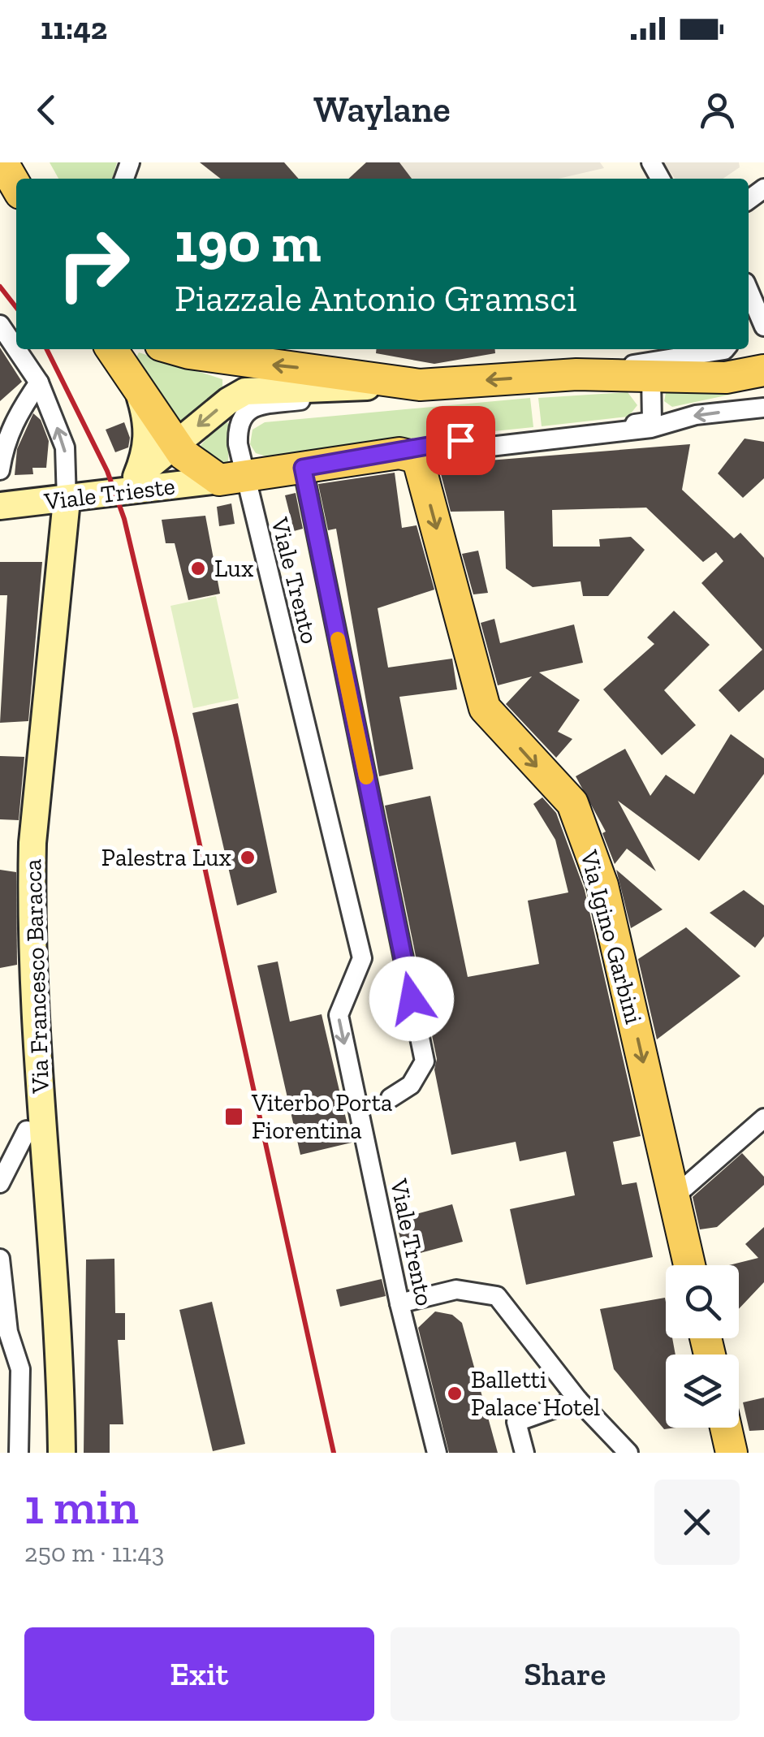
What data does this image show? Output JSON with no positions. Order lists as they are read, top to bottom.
{
  "streets": {
    "main road": ["Viale Trieste", "Via Igino Garbini", "Via Francesco Baracca"],
    "street": ["Viale Trento"]
  },
  "crossings": [
    ["Viale Trieste", "Viale Trento"],
    ["Viale Trieste", "Via Francesco Baracca"]
  ],
  "one_way": ["Via Igino Garbini"],
  "places": {
    "other": ["Lux", "Palestra Lux", "Balletti Palace Hotel"],
    "transit": ["Viterbo Porta Fiorentina"]
  },
  "page": {
    "status": "11:42",
    "header": "Waylane",
    "turn": ["190 m", "Piazzale Antonio Gramsci"],
    "heading": ["1 min", "250 m · 11:43"],
    "buttons": ["Exit", "Share"]
  }
}
